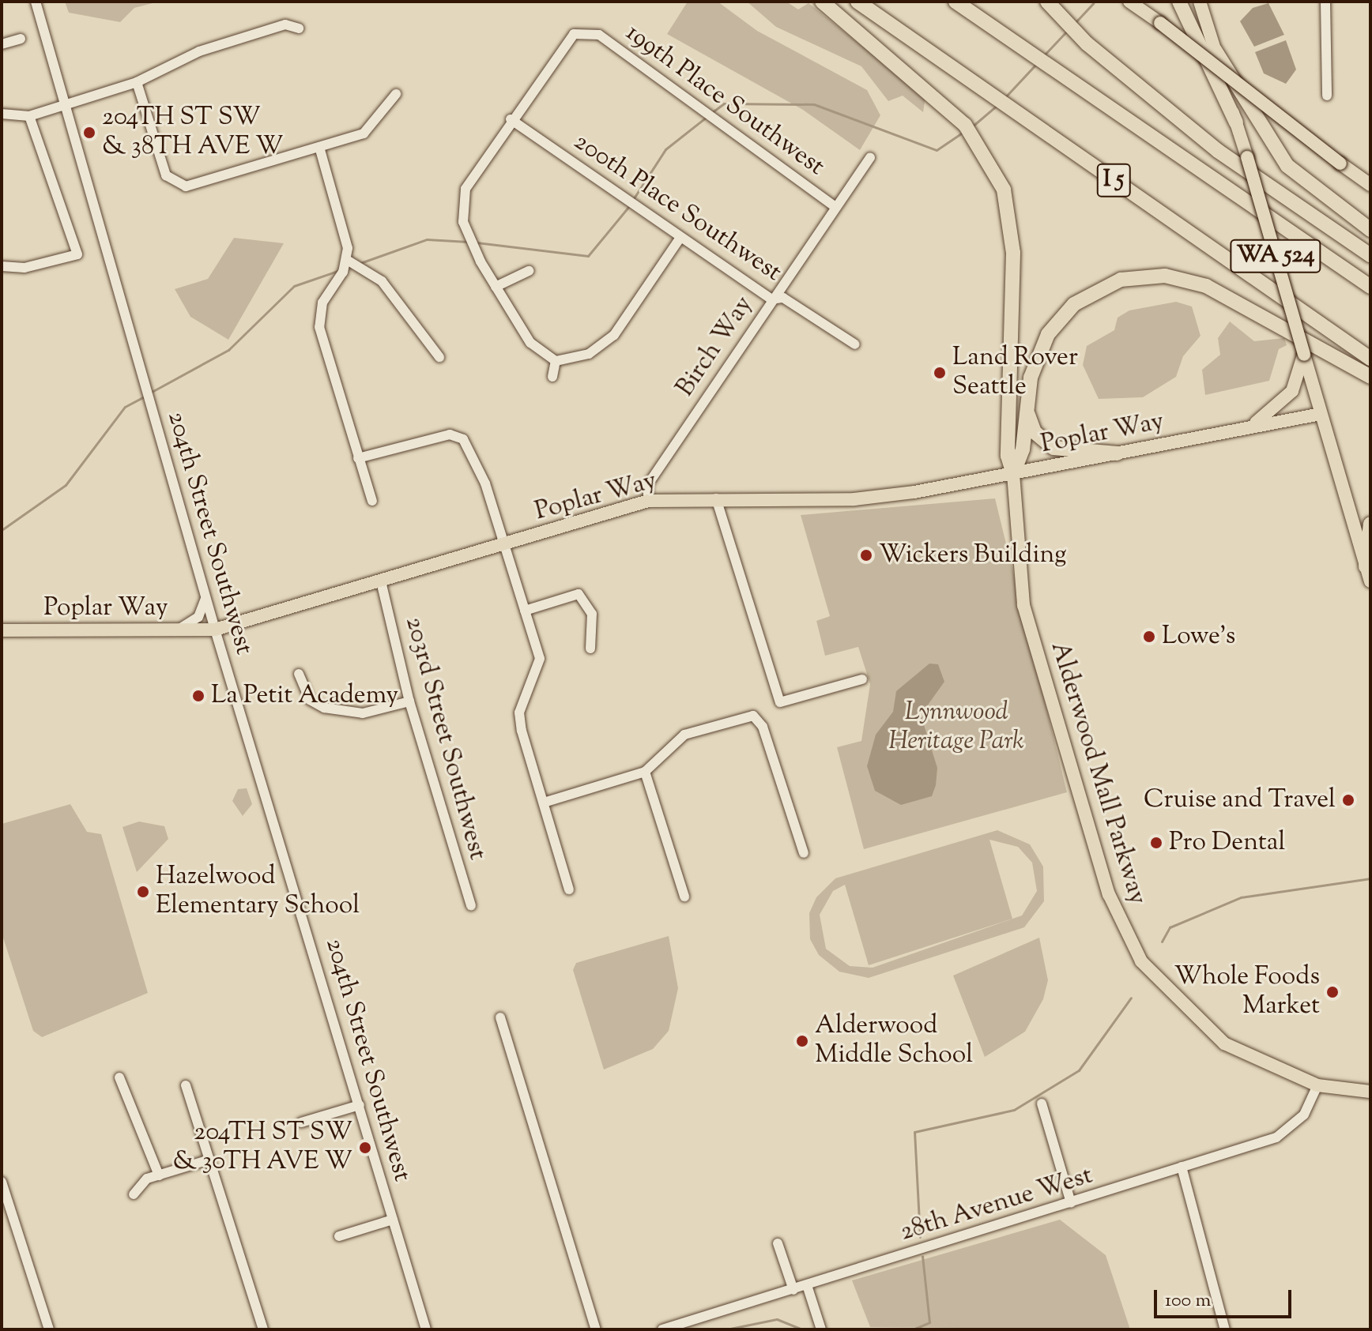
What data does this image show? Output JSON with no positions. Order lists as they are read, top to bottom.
{
  "streets": {
    "highway": ["I 5"],
    "main road": ["WA 524", "Poplar Way", "Alderwood Mall Parkway"],
    "street": [
      "199th Place Southwest",
      "200th Place Southwest",
      "Birch Way",
      "204th Street Southwest",
      "203rd Street Southwest",
      "28th Avenue West"
    ]
  },
  "crossings": [
    ["199th Place Southwest", "200th Place Southwest"],
    ["199th Place Southwest", "Birch Way"],
    ["200th Place Southwest", "Birch Way"],
    ["WA 524", "Poplar Way"],
    ["Birch Way", "Poplar Way"],
    ["Poplar Way", "204th Street Southwest"],
    ["Poplar Way", "203rd Street Southwest"],
    ["Poplar Way", "Alderwood Mall Parkway"],
    ["Alderwood Mall Parkway", "28th Avenue West"]
  ],
  "parks": ["Lynnwood Heritage Park"],
  "places": [
    "204TH ST SW & 38TH AVE W",
    "Land Rover Seattle",
    "Wickers Building",
    "Lowe's",
    "La Petit Academy",
    "Cruise and Travel",
    "Pro Dental",
    "Hazelwood Elementary School",
    "Whole Foods Market",
    "Alderwood Middle School",
    "204TH ST SW & 30TH AVE W"
  ],
  "scale_bar": "100 m"
}
